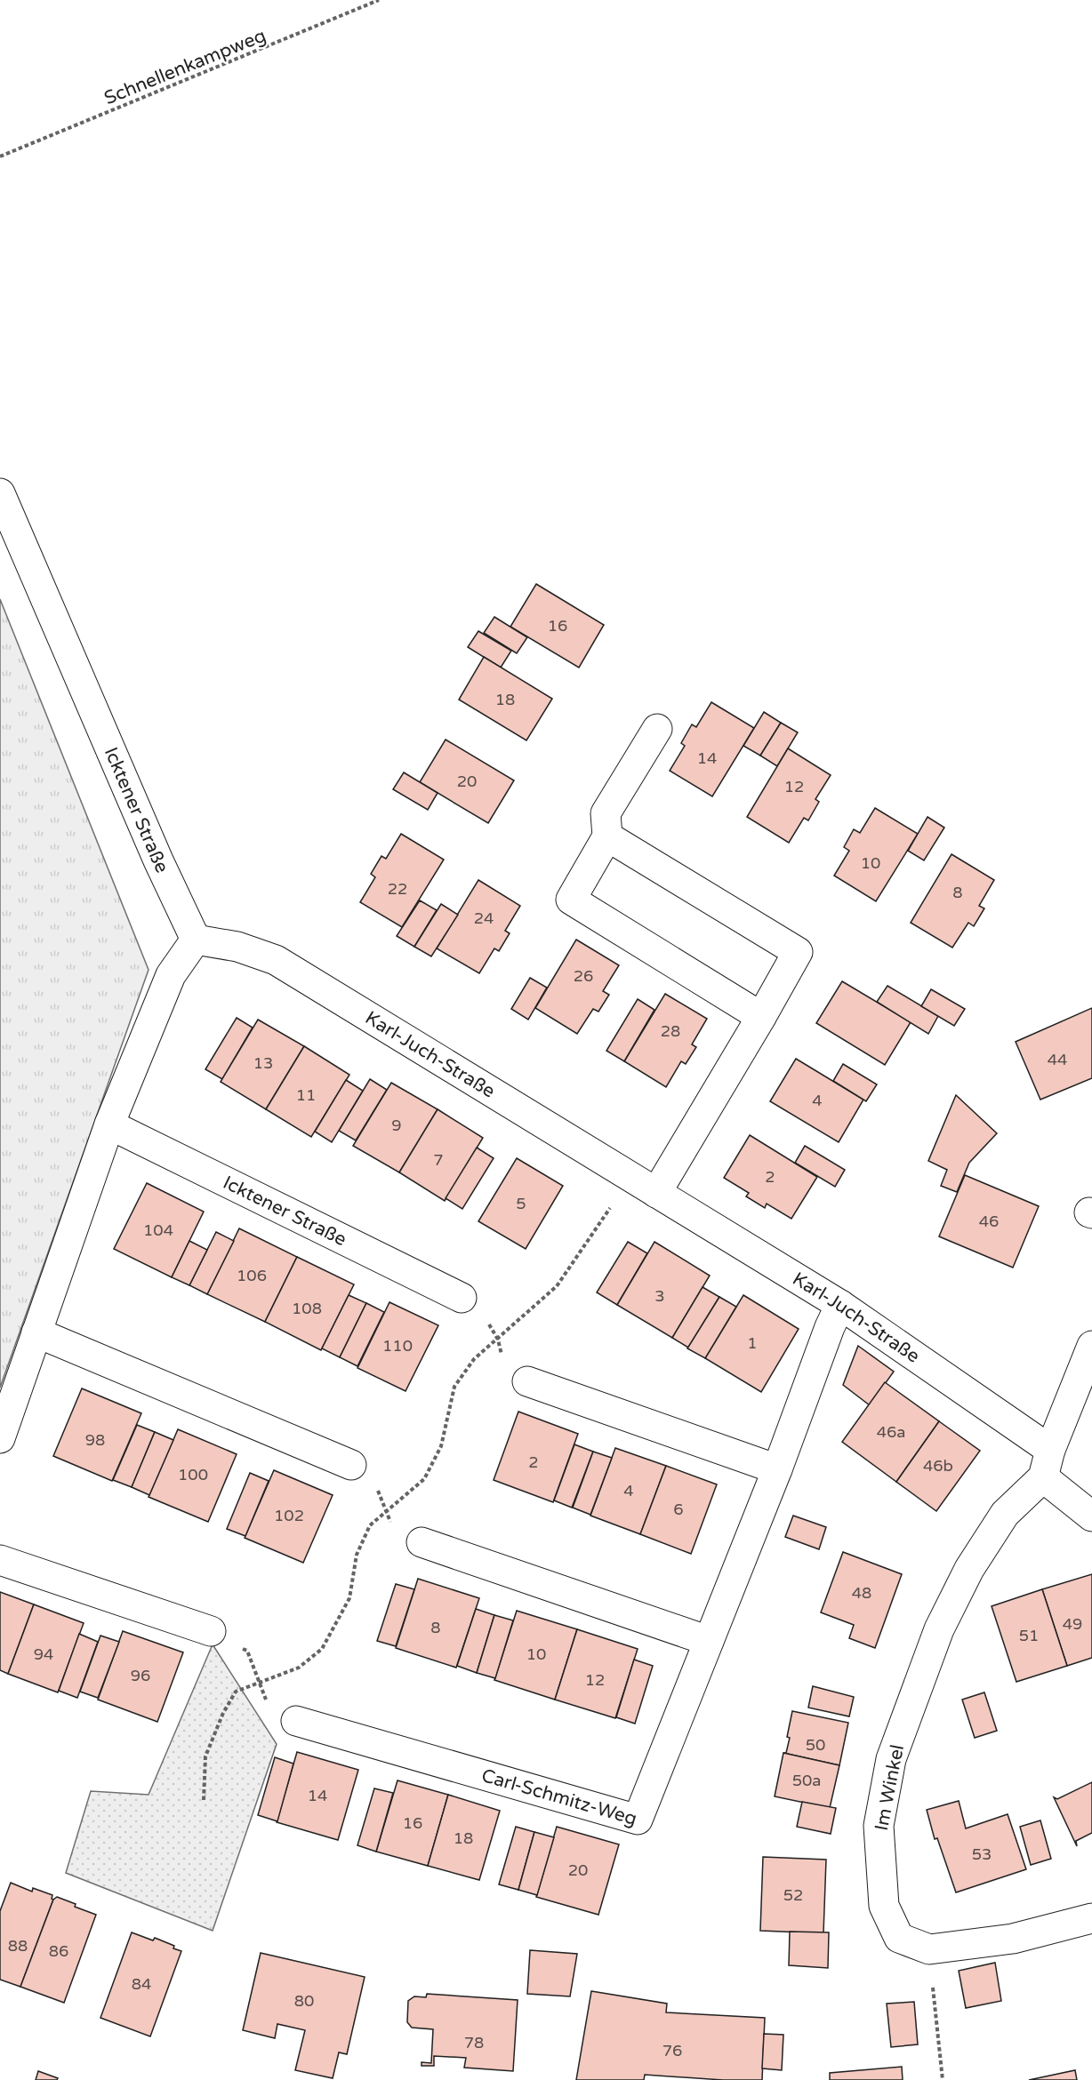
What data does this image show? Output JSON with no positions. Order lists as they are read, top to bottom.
{
  "streets": {
    "street": [
      "Icktener Straße",
      "Karl-Juch-Straße",
      "Im Winkel",
      "Carl-Schmitz-Weg"
    ],
    "path": ["Schnellenkampweg"]
  },
  "crossings": [
    ["Icktener Straße", "Karl-Juch-Straße"],
    ["Karl-Juch-Straße", "Carl-Schmitz-Weg"]
  ],
  "house_numbers": [
    "16",
    "18",
    "14",
    "20",
    "12",
    "10",
    "22",
    "8",
    "24",
    "26",
    "28",
    "44",
    "13",
    "11",
    "4",
    "9",
    "7",
    "2",
    "5",
    "46",
    "104",
    "106",
    "3",
    "108",
    "1",
    "110",
    "46a",
    "98",
    "2",
    "46b",
    "100",
    "4",
    "6",
    "102",
    "48",
    "49",
    "8",
    "51",
    "94",
    "10",
    "96",
    "12",
    "50",
    "50a",
    "14",
    "16",
    "18",
    "53",
    "20",
    "52",
    "88",
    "86",
    "84",
    "80",
    "78",
    "76"
  ]
}
